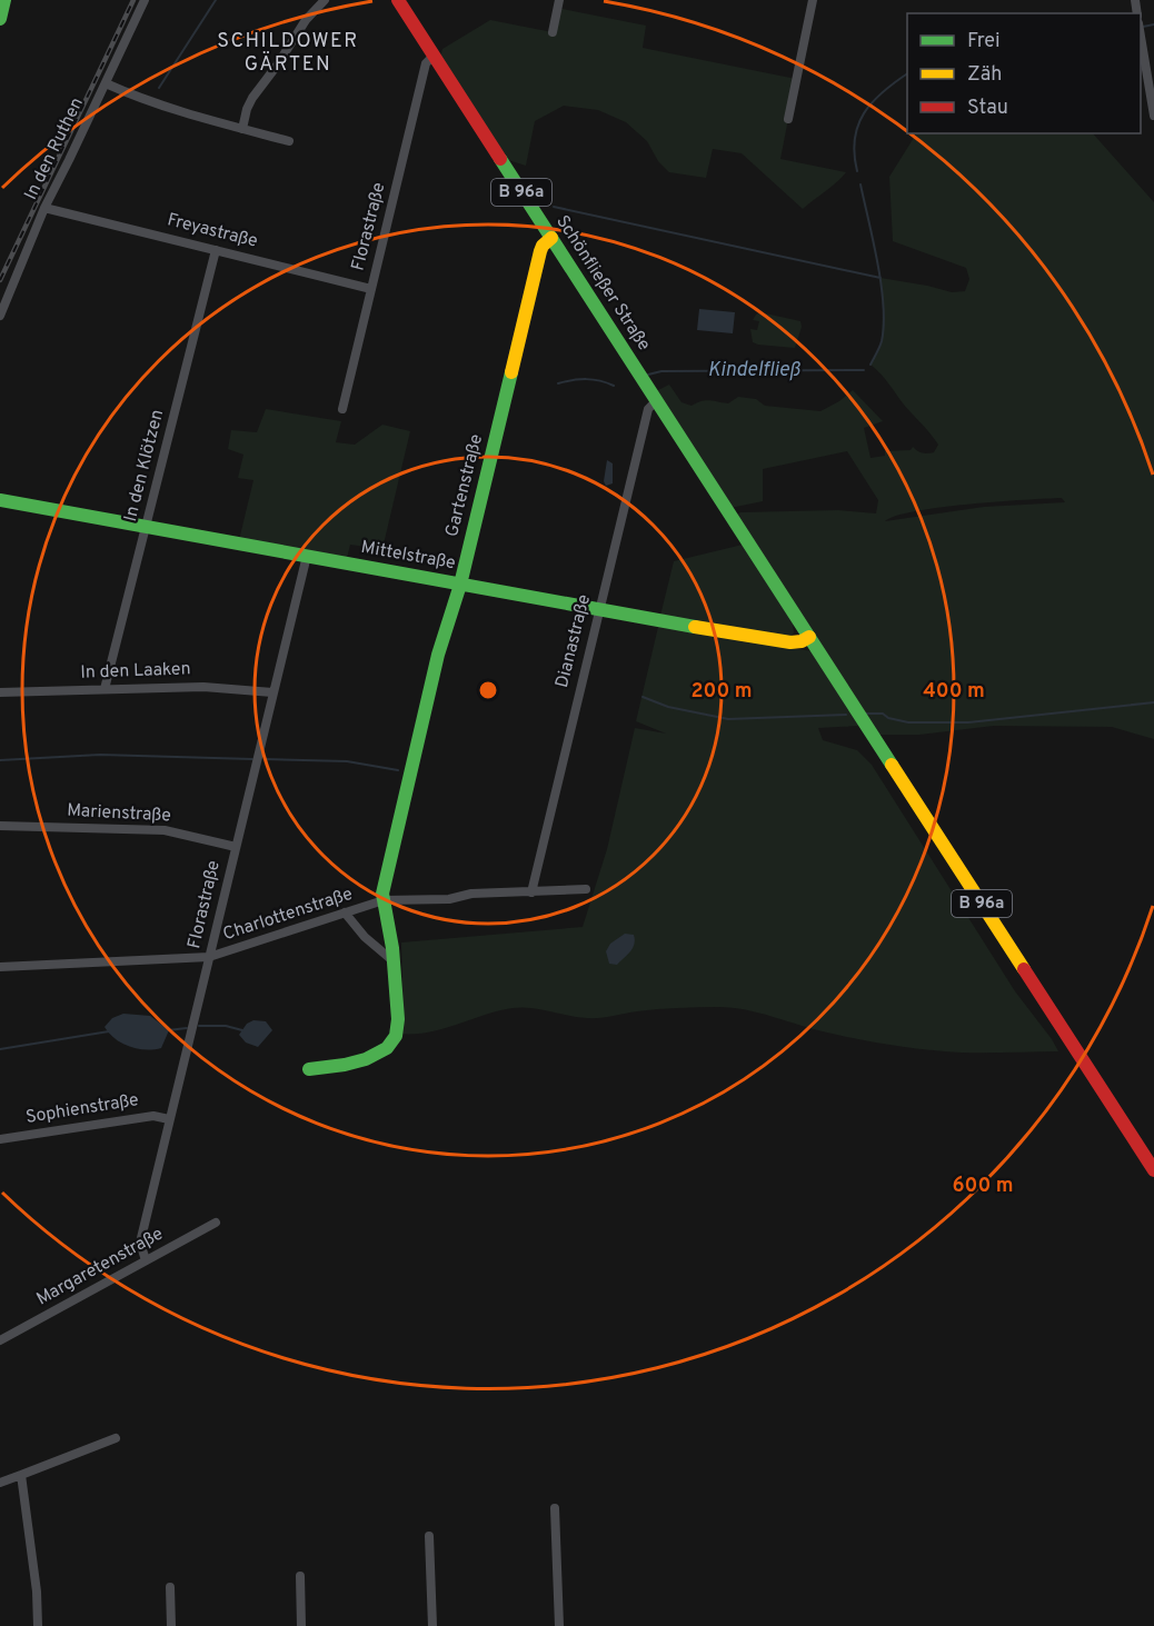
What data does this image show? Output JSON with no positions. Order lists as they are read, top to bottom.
{
  "streets": {
    "street": [
      "In den Ruthen",
      "B 96a",
      "Florastraße",
      "Freyastraße",
      "Schönfließer Straße",
      "In den Klötzen",
      "Gartenstraße",
      "Mittelstraße",
      "Dianastraße",
      "In den Laaken",
      "Marienstraße",
      "Charlottenstraße",
      "Sophienstraße",
      "Margaretenstraße"
    ]
  },
  "crossings": [
    ["In den Ruthen", "Freyastraße"],
    ["B 96a", "Schönfließer Straße"],
    ["B 96a", "Mittelstraße"],
    ["B 96a", "Dianastraße"],
    ["Florastraße", "Freyastraße"],
    ["Florastraße", "Schönfließer Straße"],
    ["Florastraße", "Mittelstraße"],
    ["Florastraße", "In den Laaken"],
    ["Florastraße", "Marienstraße"],
    ["Florastraße", "Charlottenstraße"],
    ["Florastraße", "Sophienstraße"],
    ["Florastraße", "Margaretenstraße"],
    ["Freyastraße", "In den Klötzen"],
    ["Schönfließer Straße", "Gartenstraße"],
    ["Schönfließer Straße", "Dianastraße"],
    ["In den Klötzen", "Mittelstraße"],
    ["In den Klötzen", "In den Laaken"],
    ["Gartenstraße", "Mittelstraße"],
    ["Gartenstraße", "Charlottenstraße"],
    ["Mittelstraße", "Dianastraße"],
    ["Dianastraße", "Charlottenstraße"]
  ],
  "districts": ["SCHILDOWER GÄRTEN"],
  "water": ["Kindelfließ"],
  "legend": ["Frei", "Zäh", "Stau"],
  "rings": ["200 m", "400 m", "600 m"]
}
